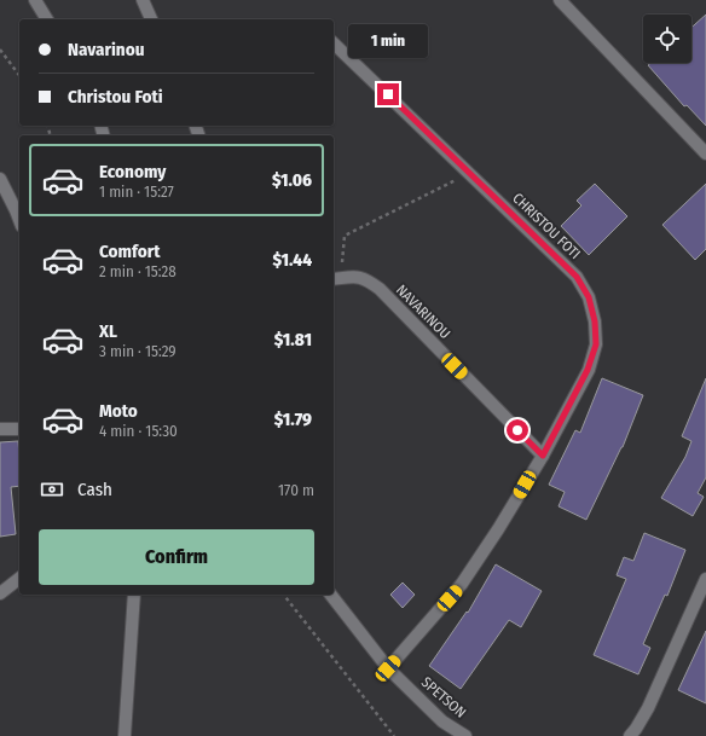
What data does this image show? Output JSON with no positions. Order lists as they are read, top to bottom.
{
  "streets": {
    "street": ["CHRISTOU FOTI", "NAVARINOU", "SPETSON"]
  },
  "crossings": [
    ["CHRISTOU FOTI", "NAVARINOU"],
    ["CHRISTOU FOTI", "SPETSON"]
  ],
  "page": {
    "banner": ["Navarinou", "Christou Foti"],
    "bubble": "1 min",
    "list": [
      {
        "name": "Economy",
        "note": "1 min · 15:27",
        "value": "$1.06"
      },
      {
        "name": "Comfort",
        "note": "2 min · 15:28",
        "value": "$1.44"
      },
      {
        "name": "XL",
        "note": "3 min · 15:29",
        "value": "$1.81"
      },
      {
        "name": "Moto",
        "note": "4 min · 15:30",
        "value": "$1.79"
      }
    ],
    "pay": ["Cash", "170 m"],
    "buttons": "Confirm"
  }
}
